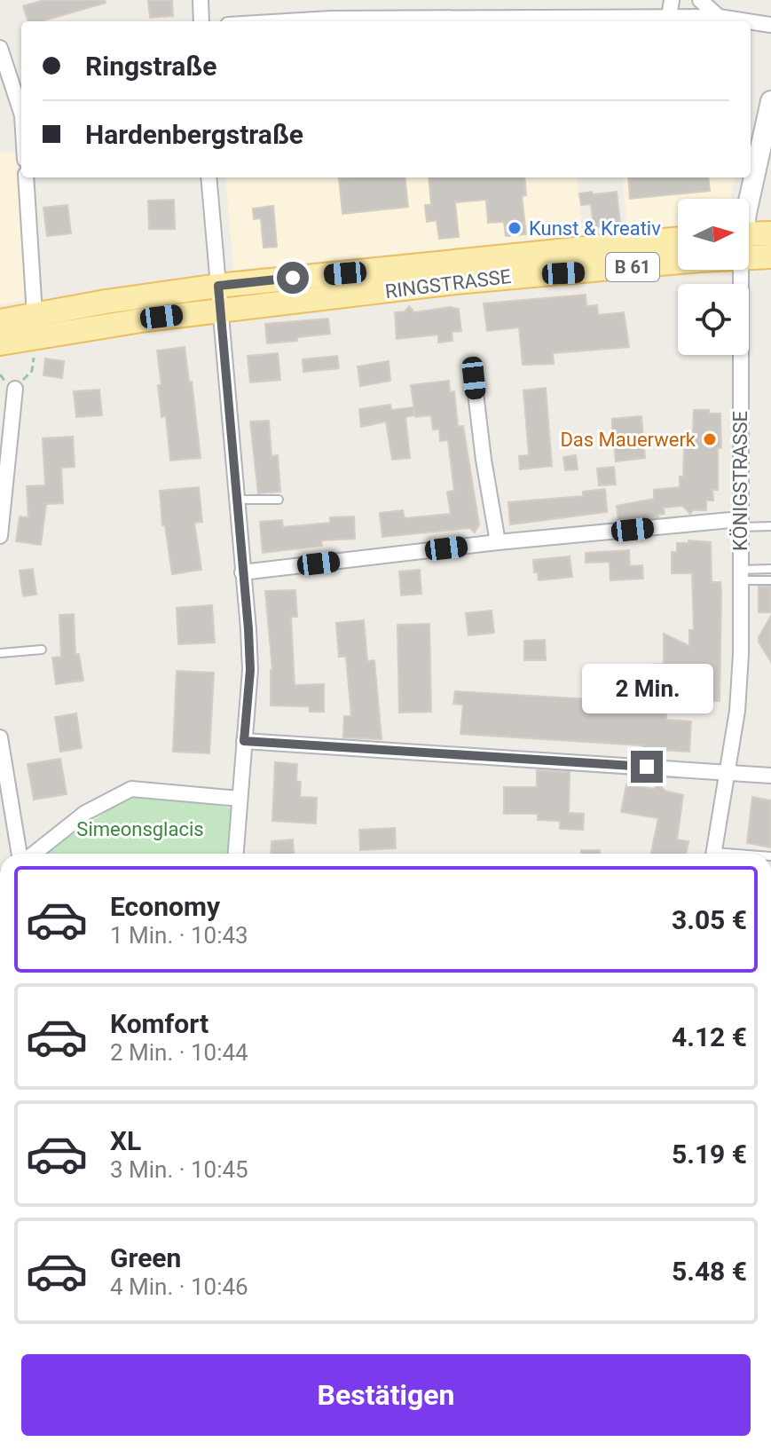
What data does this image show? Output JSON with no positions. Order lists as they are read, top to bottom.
{
  "streets": {
    "main road": ["B 61", "RINGSTRASSE", "KÖNIGSTRASSE"]
  },
  "parks": ["Simeonsglacis"],
  "places": ["Kunst & Kreativ", "Das Mauerwerk"],
  "north": "right",
  "page": {
    "banner": ["Ringstraße", "Hardenbergstraße"],
    "bubble": "2 Min.",
    "list": [
      {
        "name": "Economy",
        "note": "1 Min. · 10:43",
        "value": "3.05 €"
      },
      {
        "name": "Komfort",
        "note": "2 Min. · 10:44",
        "value": "4.12 €"
      },
      {
        "name": "XL",
        "note": "3 Min. · 10:45",
        "value": "5.19 €"
      },
      {
        "name": "Green",
        "note": "4 Min. · 10:46",
        "value": "5.48 €"
      }
    ],
    "buttons": "Bestätigen"
  }
}
